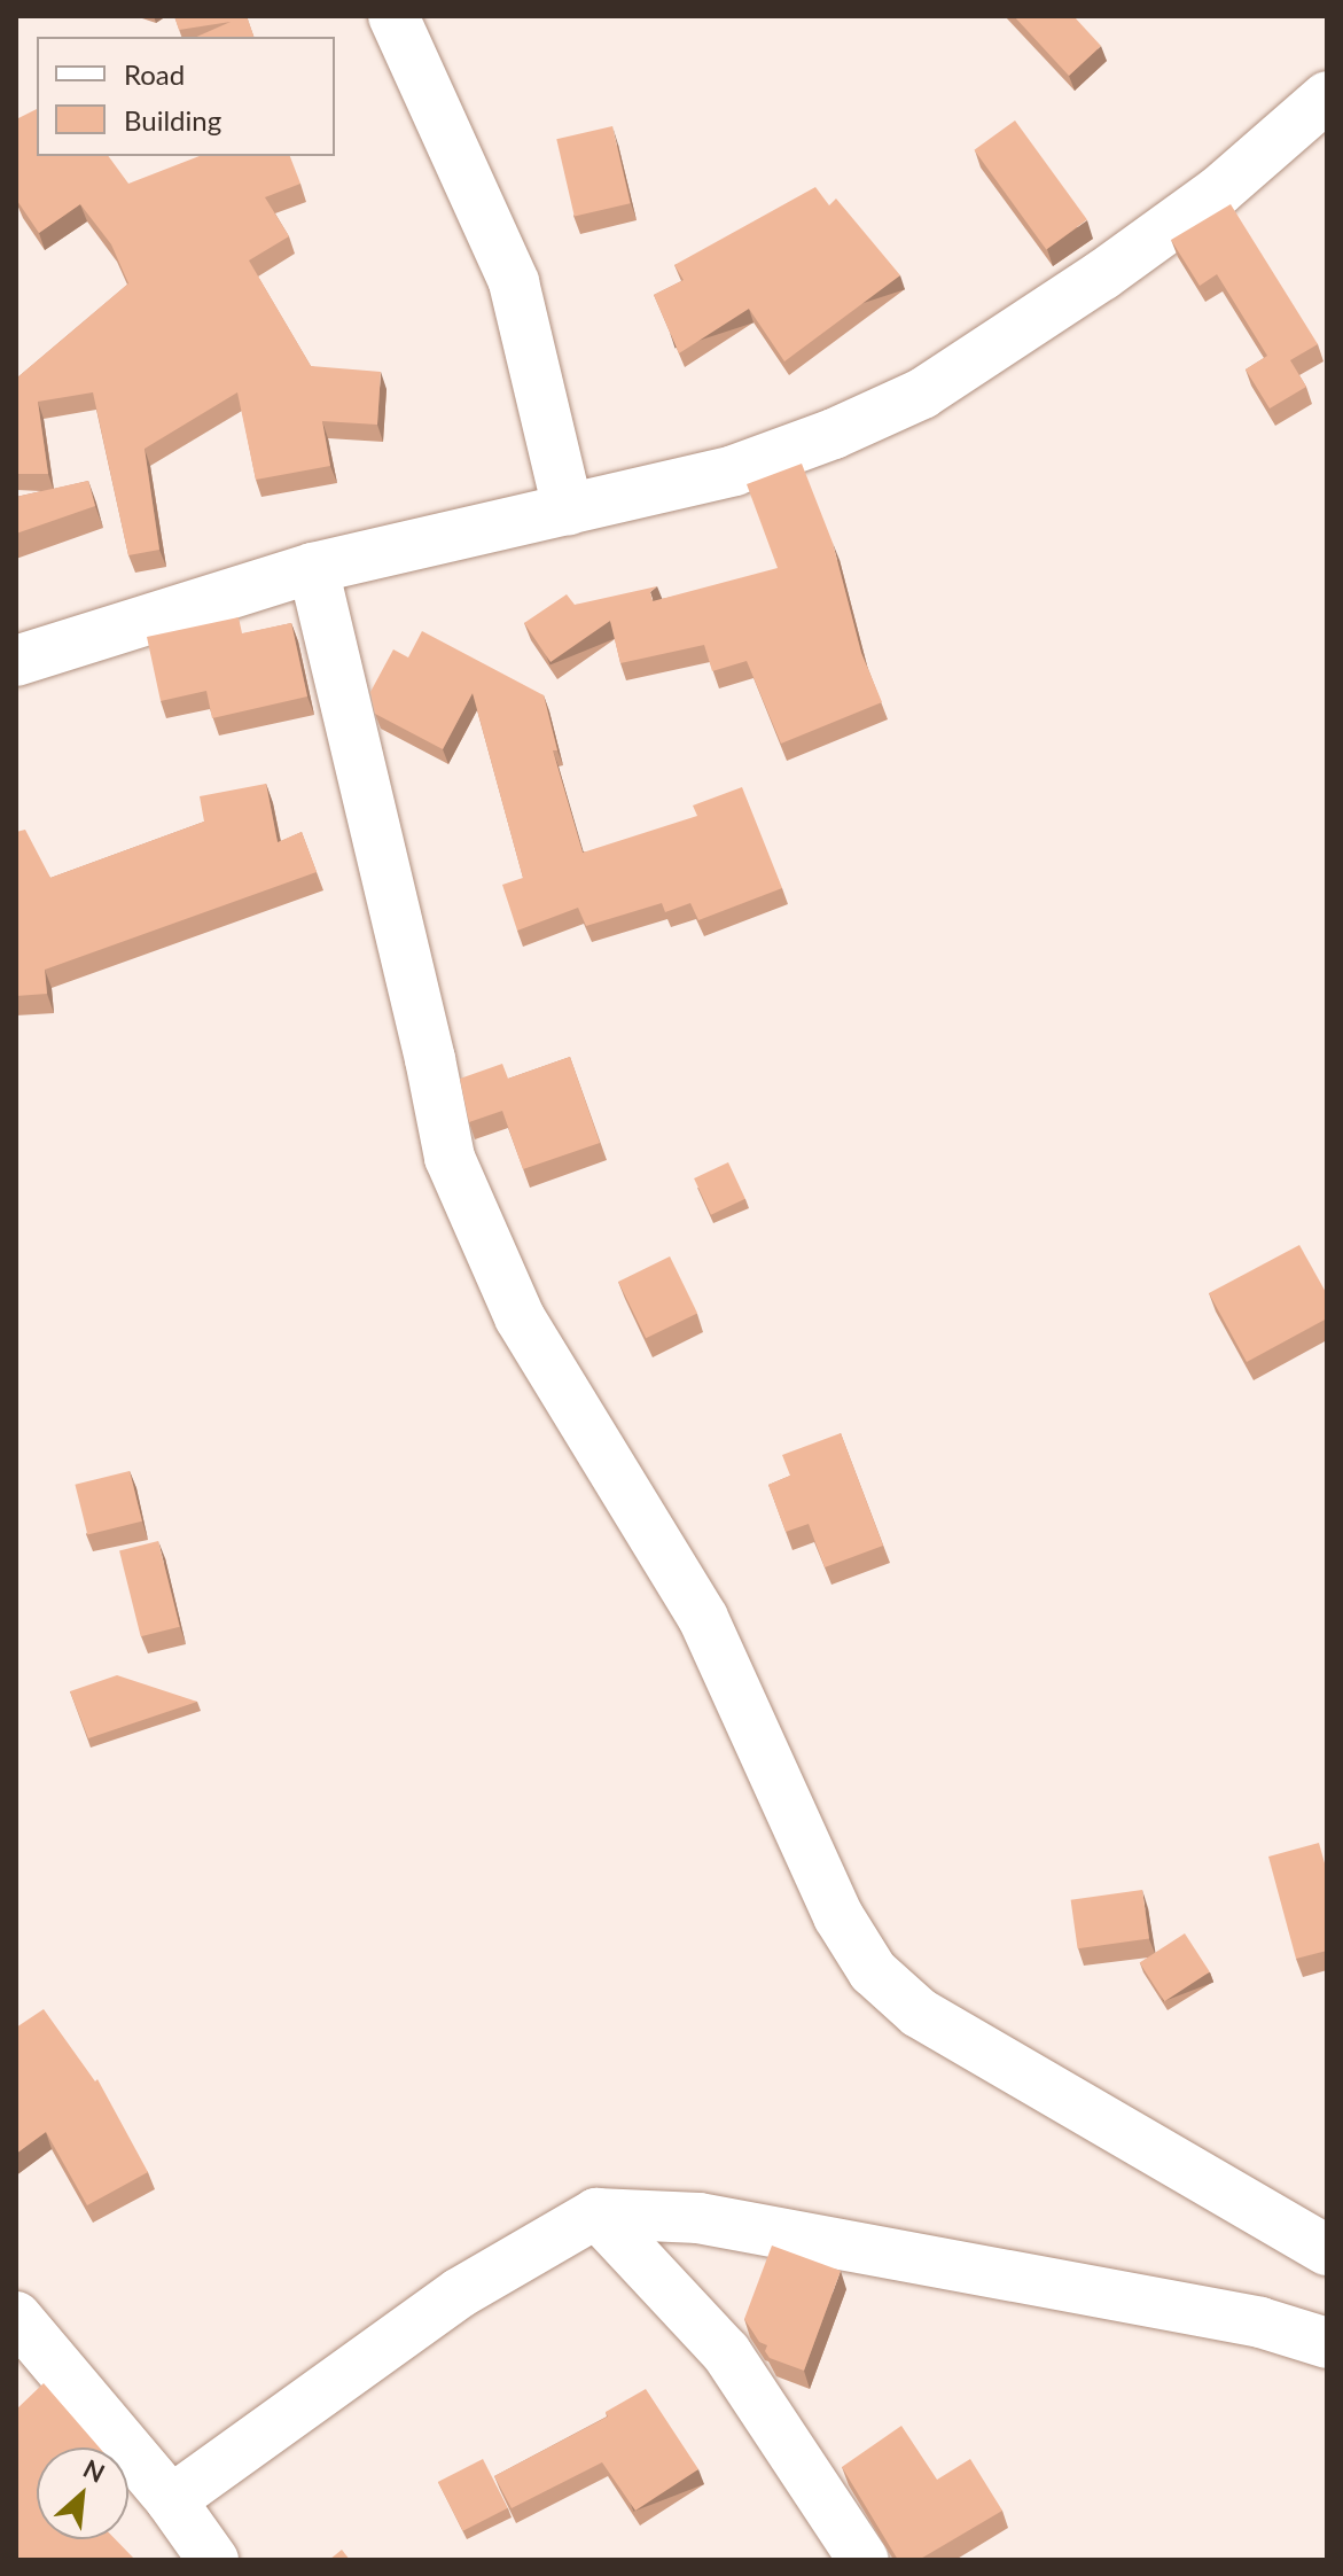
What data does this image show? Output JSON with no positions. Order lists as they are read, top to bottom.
{
  "legend": ["Road", "Building"],
  "north": "top right"
}
